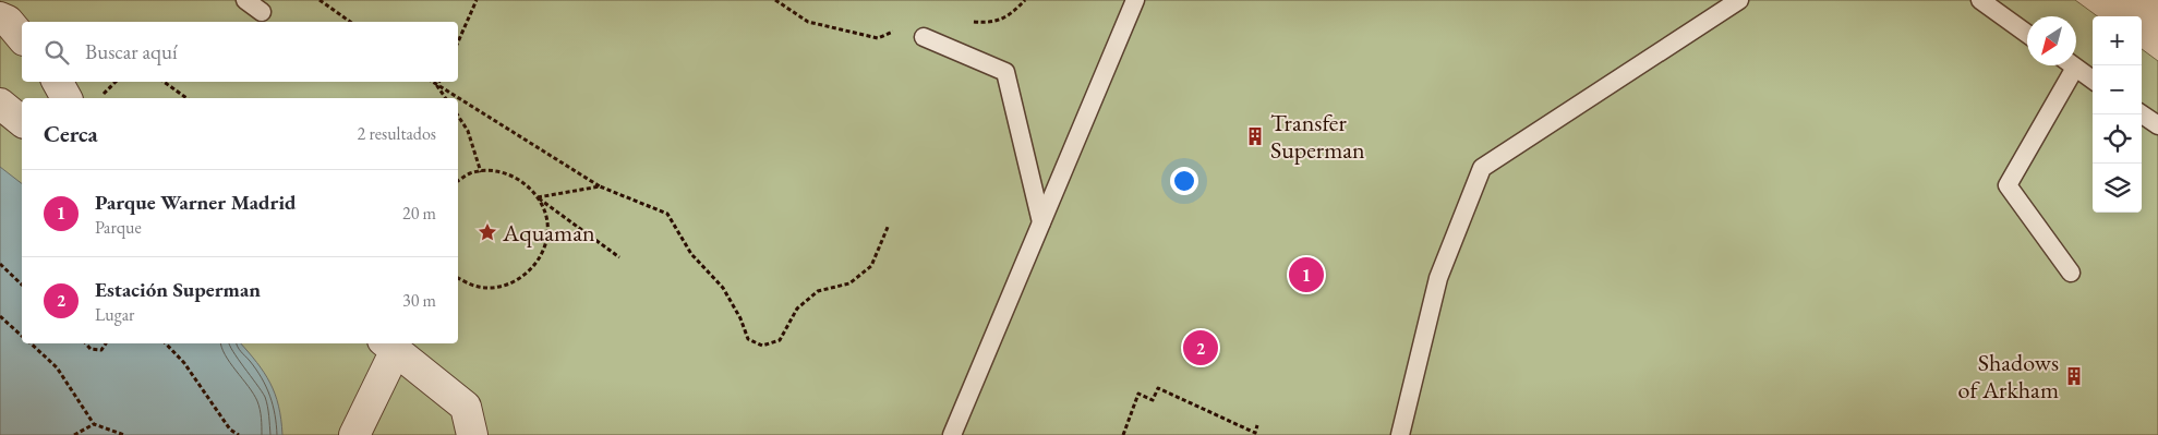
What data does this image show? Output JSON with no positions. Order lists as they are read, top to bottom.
{
  "places": {
    "building": ["Transfer Superman", "Shadows of Arkham"],
    "place": ["Aquaman"]
  },
  "north": "bottom left",
  "page": {
    "map_buttons": ["+", "−"],
    "search": "Buscar aquí",
    "heading": ["Cerca", "2 resultados"],
    "list": [
      {
        "mark": "1",
        "name": "Parque Warner Madrid",
        "note": "Parque",
        "value": "20 m"
      },
      {
        "mark": "2",
        "name": "Estación Superman",
        "note": "Lugar",
        "value": "30 m"
      }
    ],
    "pins": ["1", "2"]
  }
}
